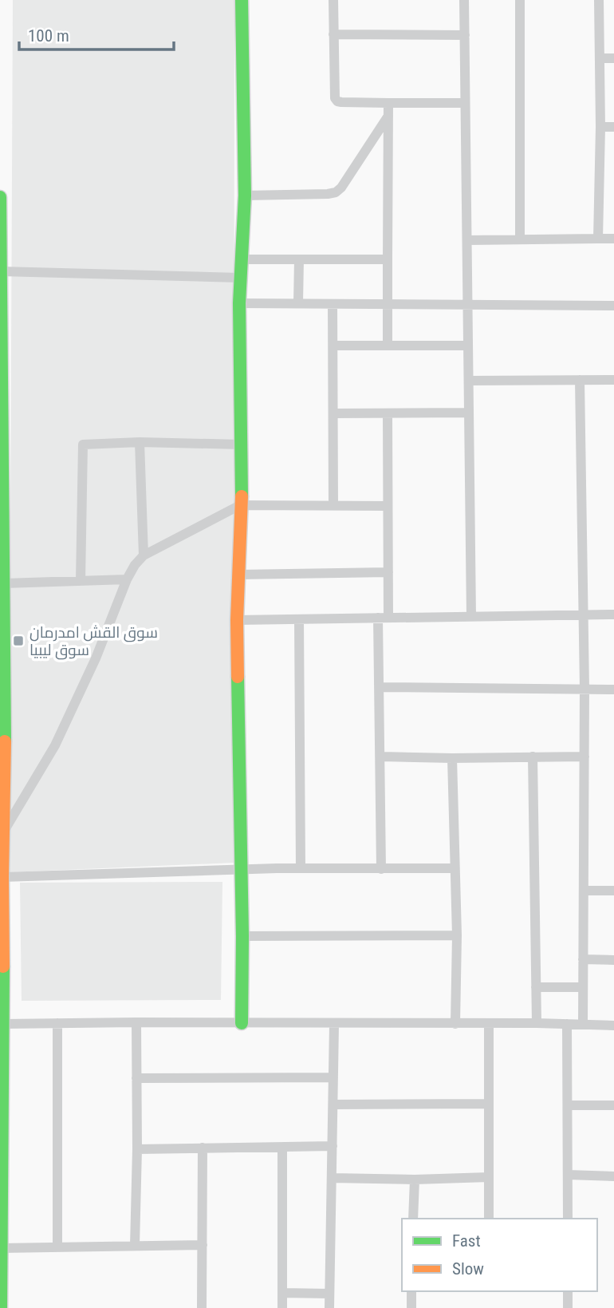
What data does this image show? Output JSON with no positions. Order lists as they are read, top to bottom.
{
  "places": {
    "transit": ["سوق القش امدرمان سوق ليبيا"]
  },
  "legend": ["Fast", "Slow"],
  "scale_bar": "100 m"
}
